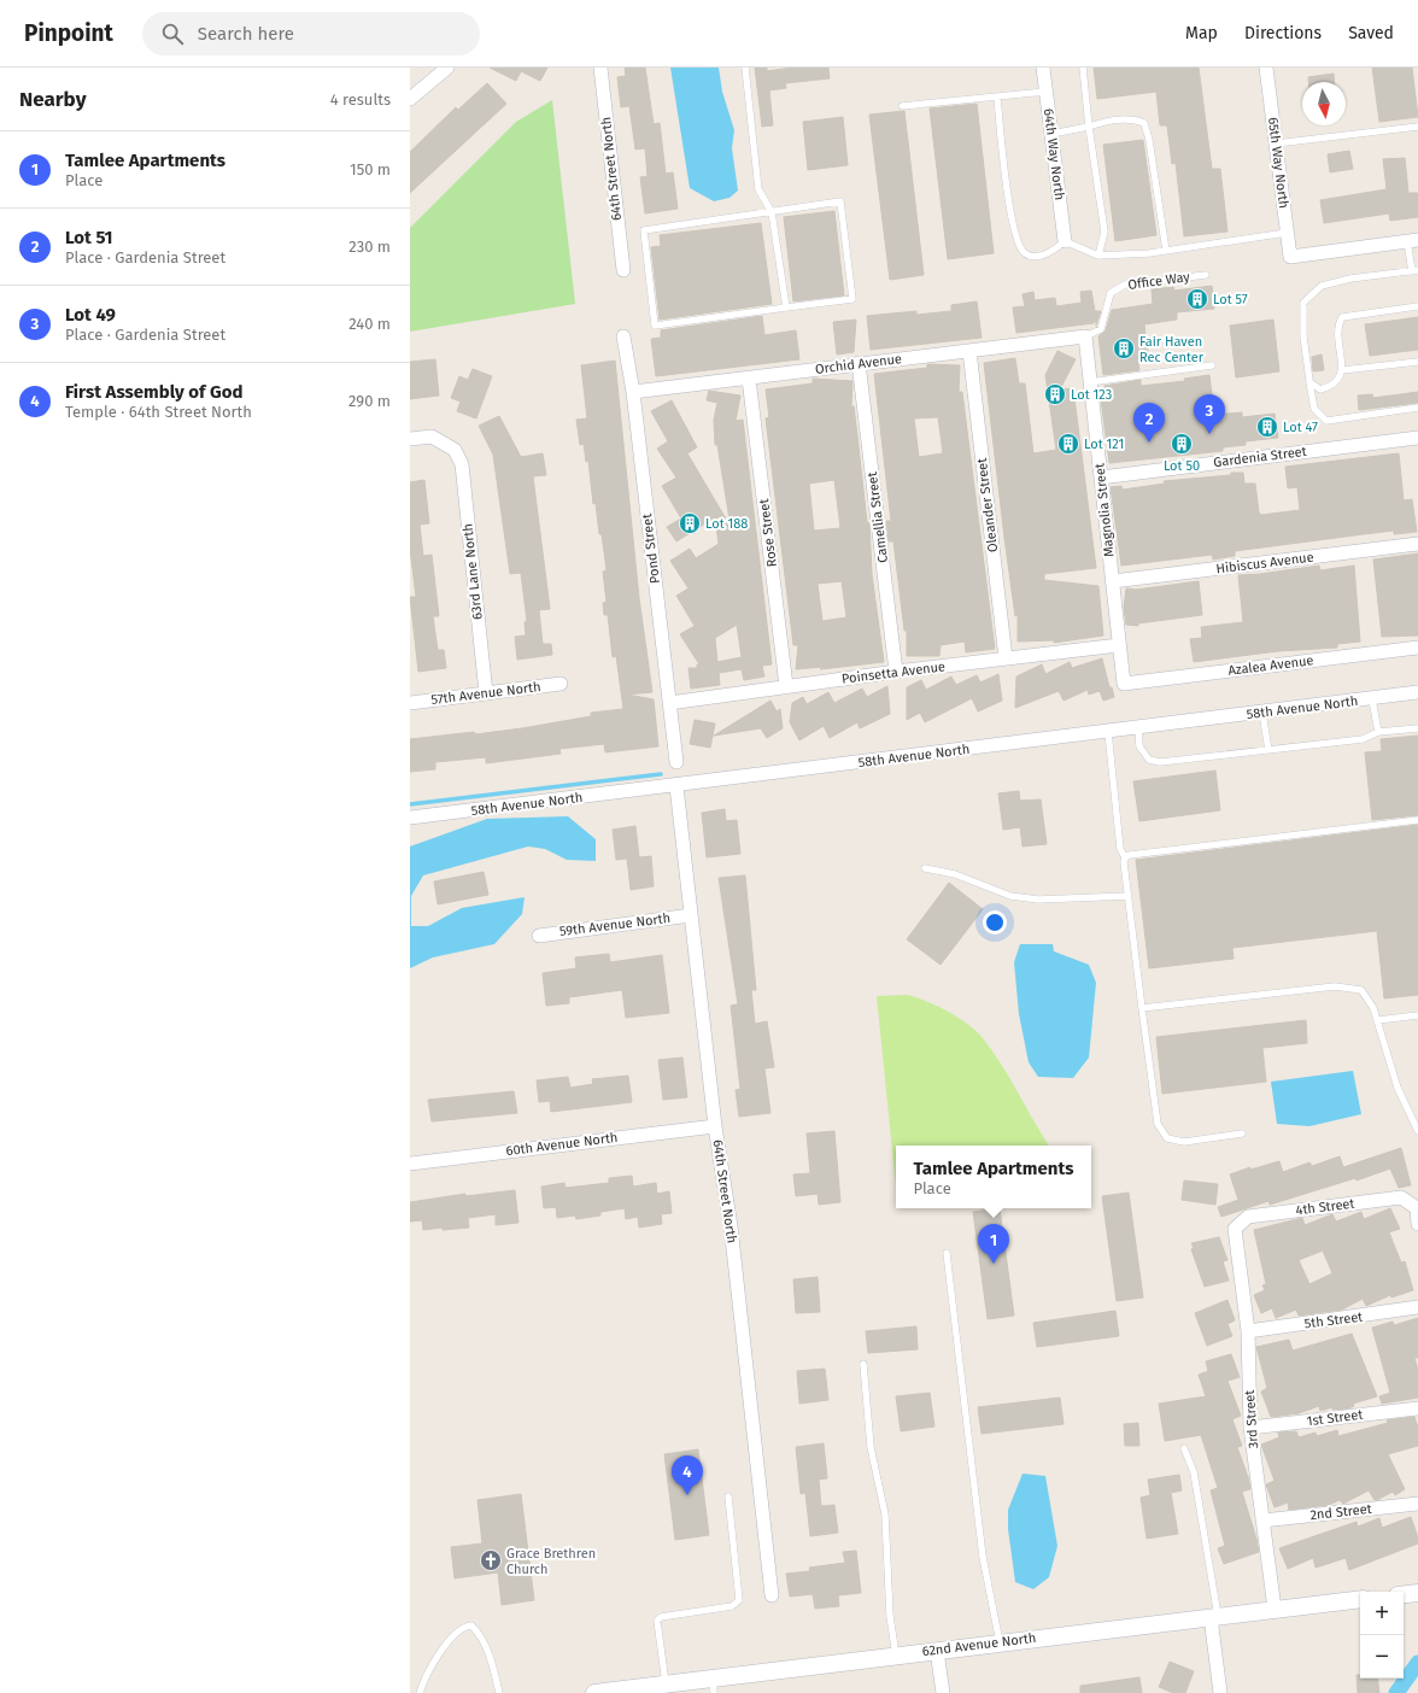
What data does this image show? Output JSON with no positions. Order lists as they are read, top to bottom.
{
  "streets": {
    "street": [
      "64th Way North",
      "65th Way North",
      "64th Street North",
      "Orchid Avenue",
      "Gardenia Street",
      "Oleander Street",
      "Magnolia Street",
      "Camellia Street",
      "Rose Street",
      "Pond Street",
      "Hibiscus Avenue",
      "63rd Lane North",
      "Azalea Avenue",
      "Poinsetta Avenue",
      "57th Avenue North",
      "58th Avenue North",
      "59th Avenue North",
      "60th Avenue North",
      "4th Street",
      "5th Street",
      "1st Street",
      "3rd Street",
      "2nd Street",
      "62nd Avenue North"
    ],
    "lane": ["Office Way"]
  },
  "crossings": [
    ["64th Street North", "58th Avenue North"],
    ["64th Street North", "59th Avenue North"],
    ["64th Street North", "60th Avenue North"],
    ["Office Way", "Orchid Avenue"],
    ["Office Way", "Magnolia Street"],
    ["Orchid Avenue", "Oleander Street"],
    ["Orchid Avenue", "Magnolia Street"],
    ["Orchid Avenue", "Camellia Street"],
    ["Orchid Avenue", "Rose Street"],
    ["Orchid Avenue", "Pond Street"],
    ["Gardenia Street", "Magnolia Street"],
    ["Oleander Street", "Poinsetta Avenue"],
    ["Magnolia Street", "Hibiscus Avenue"],
    ["Magnolia Street", "Azalea Avenue"],
    ["Magnolia Street", "Poinsetta Avenue"],
    ["Camellia Street", "Poinsetta Avenue"],
    ["Rose Street", "Poinsetta Avenue"],
    ["Pond Street", "Poinsetta Avenue"],
    ["63rd Lane North", "57th Avenue North"],
    ["4th Street", "3rd Street"],
    ["5th Street", "3rd Street"],
    ["1st Street", "3rd Street"],
    ["3rd Street", "2nd Street"],
    ["3rd Street", "62nd Avenue North"]
  ],
  "places": {
    "building": [
      "Lot 57",
      "Fair Haven Rec Center",
      "Lot 123",
      "Lot 47",
      "Lot 121",
      "Lot 50",
      "Lot 188"
    ],
    "church": ["Grace Brethren Church"]
  },
  "north": "bottom",
  "page": {
    "header": "Pinpoint",
    "search": "Search here",
    "nav": ["Map", "Directions", "Saved"],
    "heading": ["Nearby", "4 results"],
    "list": [
      {
        "mark": "1",
        "name": "Tamlee Apartments",
        "note": "Place",
        "value": "150 m"
      },
      {
        "mark": "2",
        "name": "Lot 51",
        "note": "Place · Gardenia Street",
        "value": "230 m"
      },
      {
        "mark": "3",
        "name": "Lot 49",
        "note": "Place · Gardenia Street",
        "value": "240 m"
      },
      {
        "mark": "4",
        "name": "First Assembly of God",
        "note": "Temple · 64th Street North",
        "value": "290 m"
      }
    ],
    "pins": [
      "3",
      "2",
      "1",
      "4"
    ],
    "popup": ["Tamlee Apartments", "Place"],
    "map_buttons": ["+", "−"]
  }
}
